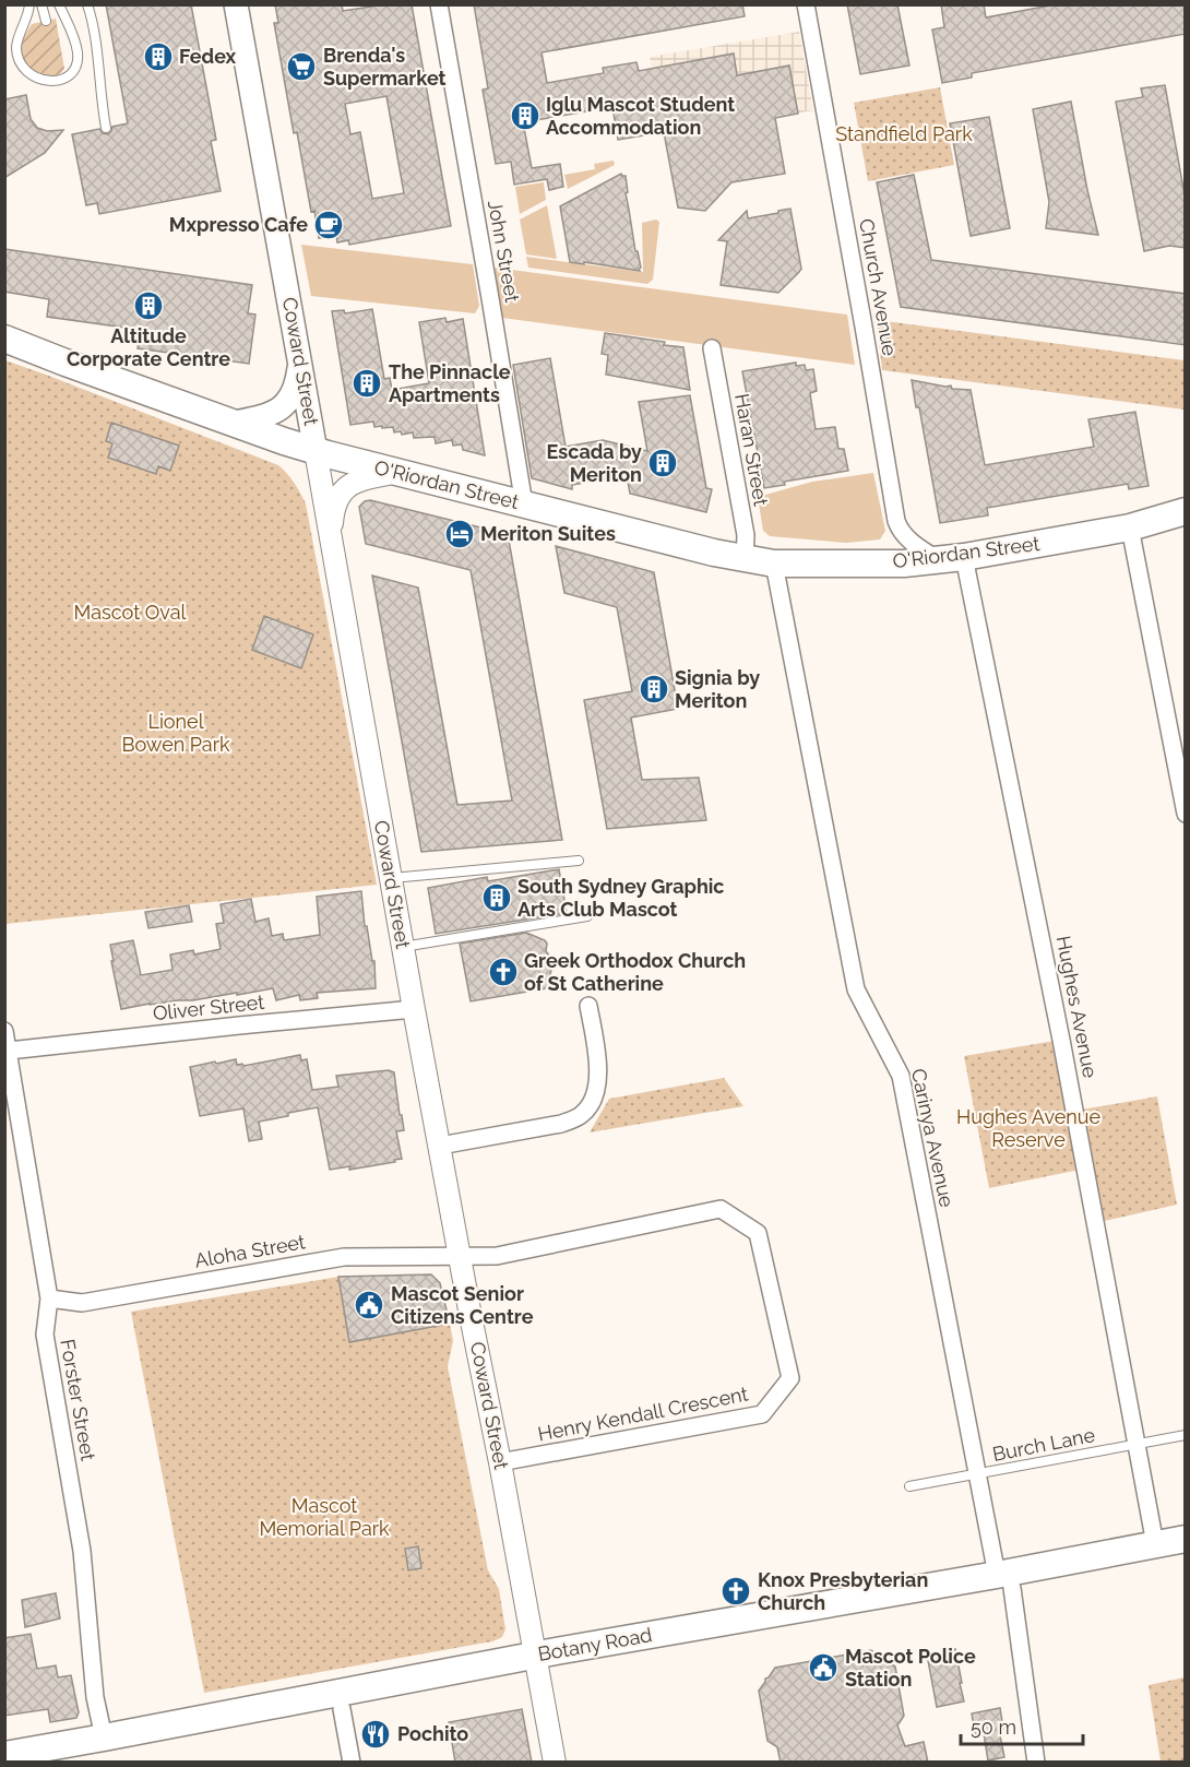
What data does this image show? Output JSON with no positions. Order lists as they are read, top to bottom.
{
  "streets": {
    "main road": ["Coward Street", "O'Riordan Street", "Botany Road"],
    "street": [
      "John Street",
      "Church Avenue",
      "Haran Street",
      "Hughes Avenue",
      "Oliver Street",
      "Carinya Avenue",
      "Aloha Street",
      "Forster Street",
      "Henry Kendall Crescent"
    ],
    "lane": ["Burch Lane"]
  },
  "crossings": [
    ["John Street", "O'Riordan Street"],
    ["Church Avenue", "O'Riordan Street"],
    ["Coward Street", "O'Riordan Street"],
    ["Coward Street", "Oliver Street"],
    ["Coward Street", "Aloha Street"],
    ["Coward Street", "Henry Kendall Crescent"],
    ["Coward Street", "Botany Road"],
    ["Haran Street", "O'Riordan Street"],
    ["O'Riordan Street", "Hughes Avenue"],
    ["O'Riordan Street", "Carinya Avenue"],
    ["Hughes Avenue", "Burch Lane"],
    ["Hughes Avenue", "Botany Road"],
    ["Oliver Street", "Forster Street"],
    ["Carinya Avenue", "Burch Lane"],
    ["Carinya Avenue", "Botany Road"],
    ["Aloha Street", "Forster Street"],
    ["Aloha Street", "Henry Kendall Crescent"],
    ["Forster Street", "Botany Road"]
  ],
  "parks": [
    "Standfield Park",
    "Mascot Oval",
    "Lionel Bowen Park",
    "Hughes Avenue Reserve",
    "Mascot Memorial Park"
  ],
  "places": {
    "building": [
      "Fedex",
      "Iglu Mascot Student Accommodation",
      "Altitude Corporate Centre",
      "The Pinnacle Apartments",
      "Escada by Meriton",
      "Signia by Meriton",
      "South Sydney Graphic Arts Club Mascot"
    ],
    "supermarket": ["Brenda's Supermarket"],
    "cafe": ["Mxpresso Cafe"],
    "hotel": ["Meriton Suites"],
    "church": ["Greek Orthodox Church of St Catherine", "Knox Presbyterian Church"],
    "public building": ["Mascot Senior Citizens Centre", "Mascot Police Station"],
    "restaurant": ["Pochito"]
  },
  "scale_bar": "50 m"
}
